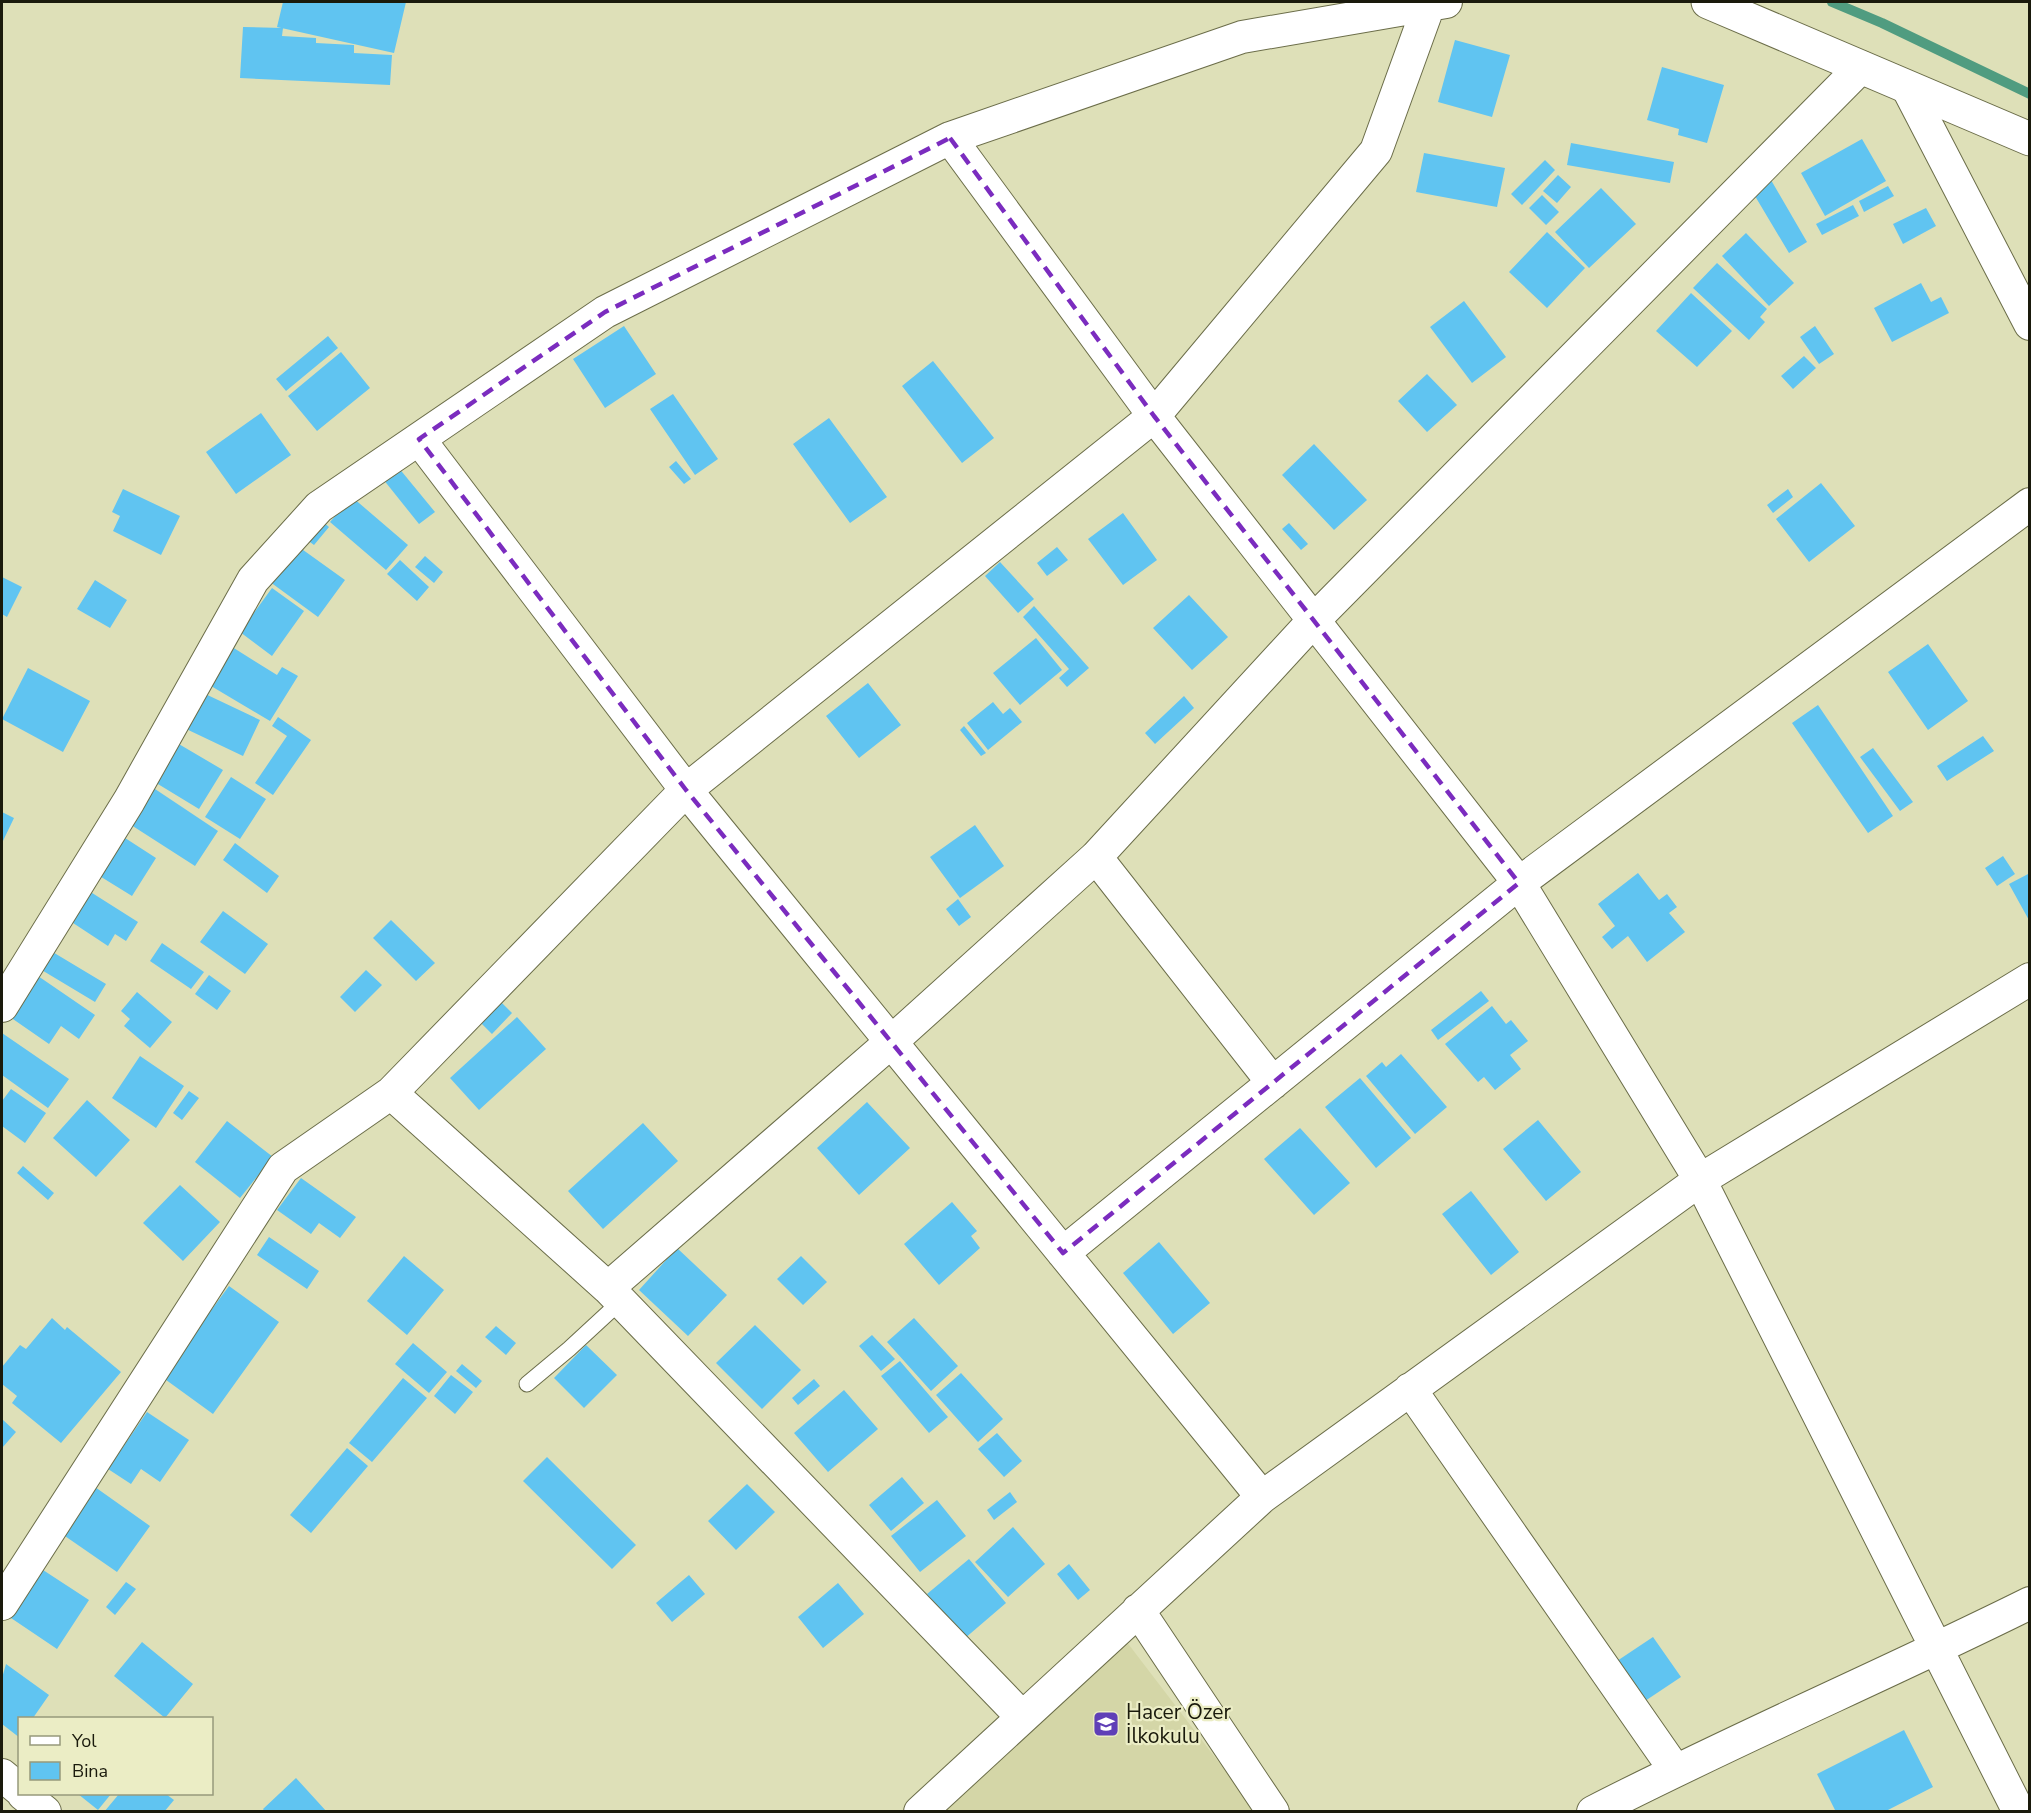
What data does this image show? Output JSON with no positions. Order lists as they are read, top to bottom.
{
  "places": {
    "school or university": ["Hacer Özer İlkokulu"]
  },
  "legend": ["Yol", "Bina"]
}
